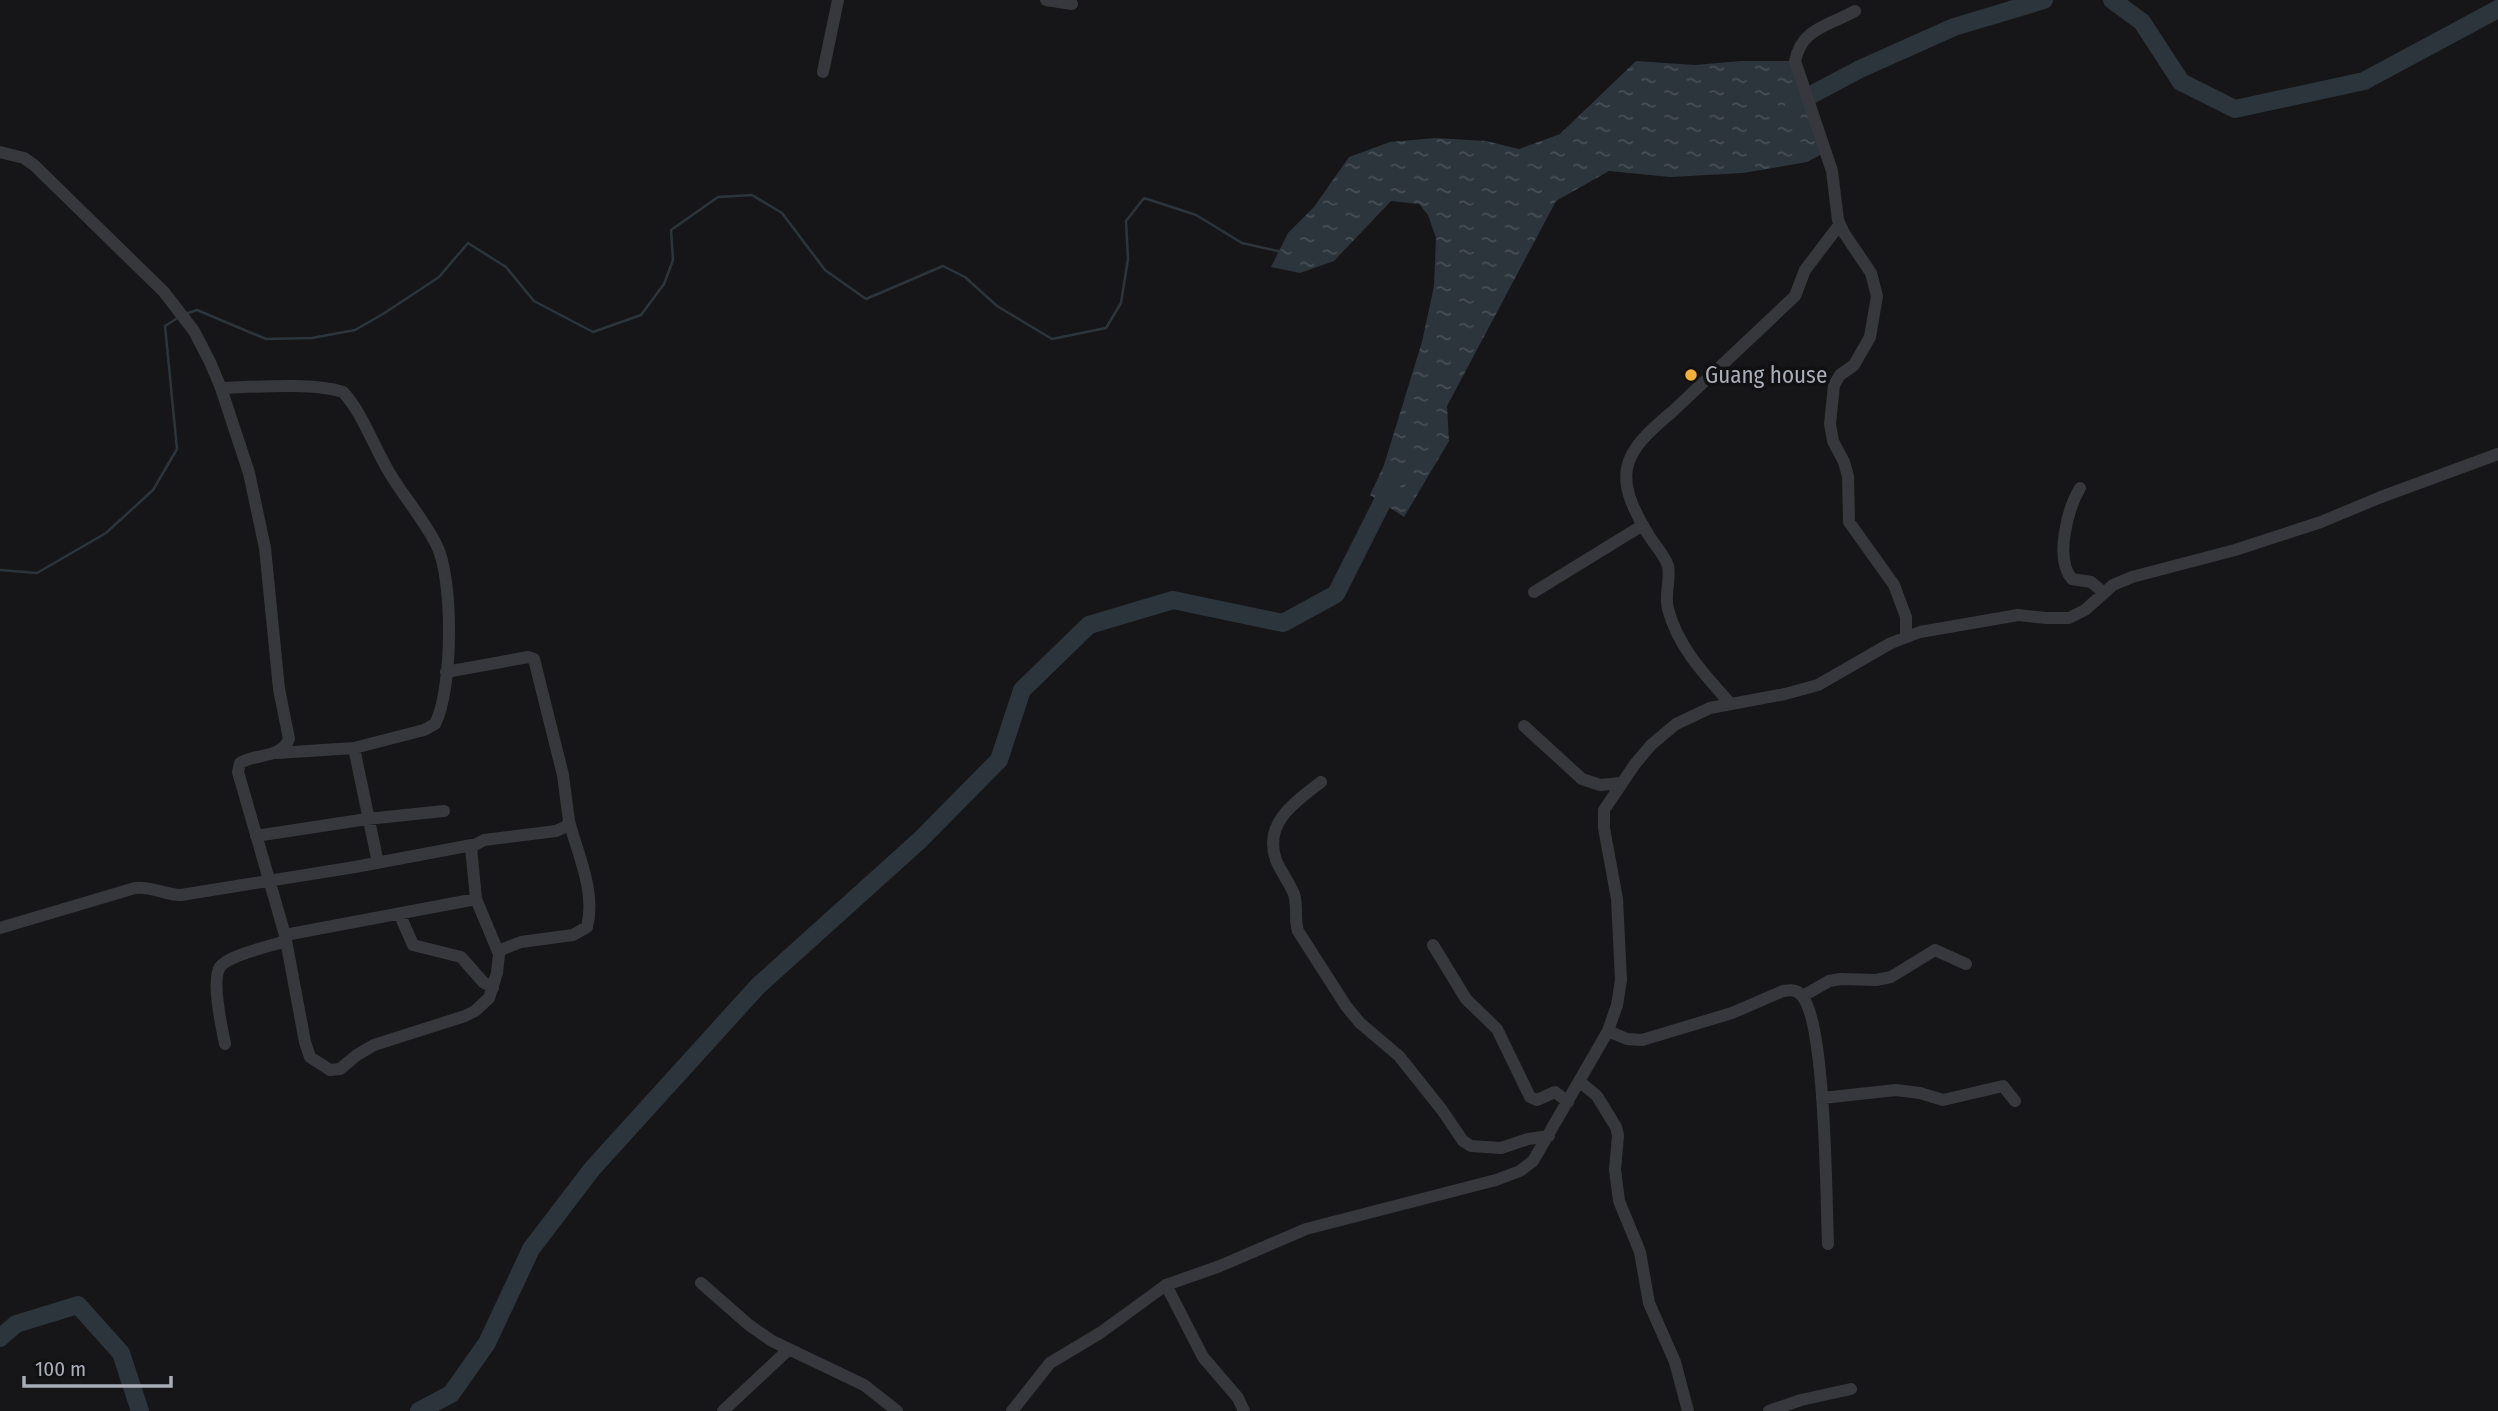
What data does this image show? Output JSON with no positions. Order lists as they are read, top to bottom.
{
  "places": ["Guang house"],
  "scale_bar": "100 m"
}
